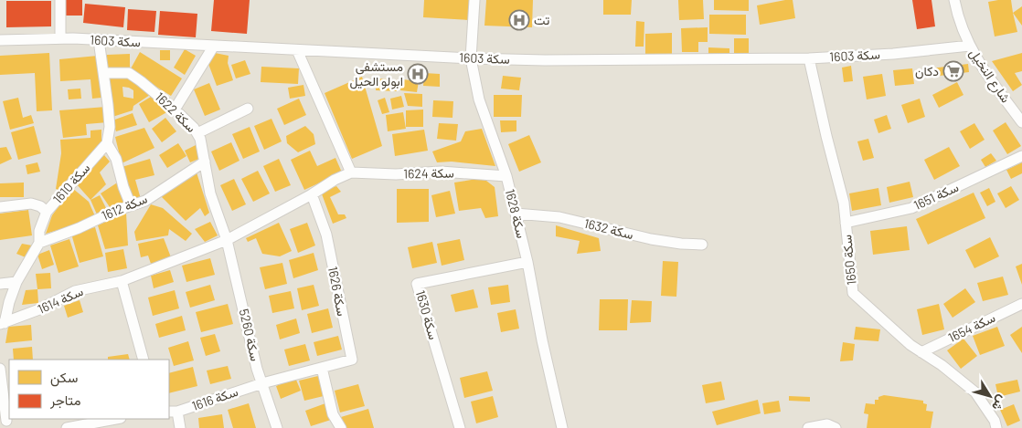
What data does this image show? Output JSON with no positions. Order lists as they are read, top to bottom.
{
  "streets": {
    "street": [
      "سكة 1603",
      "شارع النخيل",
      "سكة 1622",
      "سكة 1624",
      "سكة 1610",
      "سكة 1651",
      "سكة 1612",
      "سكة 1628",
      "سكة 1632",
      "سكة 1650",
      "سكة 1626",
      "سكة 1614",
      "سكة 1630",
      "سكة 1654",
      "سكة 5260",
      "سكة 1616"
    ]
  },
  "crossings": [
    ["سكة 1603", "شارع النخيل"],
    ["سكة 1603", "سكة 1628"],
    ["سكة 1603", "سكة 1650"],
    ["سكة 1622", "سكة 1624"],
    ["سكة 1622", "سكة 1612"],
    ["سكة 1622", "سكة 1614"],
    ["سكة 1622", "سكة 5260"],
    ["سكة 1624", "سكة 1628"],
    ["سكة 1624", "سكة 1626"],
    ["سكة 1624", "سكة 1614"],
    ["سكة 1624", "سكة 5260"],
    ["سكة 1610", "سكة 1612"],
    ["سكة 1610", "سكة 1614"],
    ["سكة 1651", "سكة 1650"],
    ["سكة 1628", "سكة 1632"],
    ["سكة 1628", "سكة 1630"],
    ["سكة 1650", "سكة 1654"],
    ["سكة 1626", "سكة 5260"],
    ["سكة 1626", "سكة 1616"],
    ["سكة 1614", "سكة 5260"],
    ["سكة 5260", "سكة 1616"]
  ],
  "places": {
    "hospital": ["تت", "مستشفى ابولو الحيل"],
    "supermarket": ["دكان"]
  },
  "legend": ["سكن", "متاجر"],
  "north": "bottom right"
}
